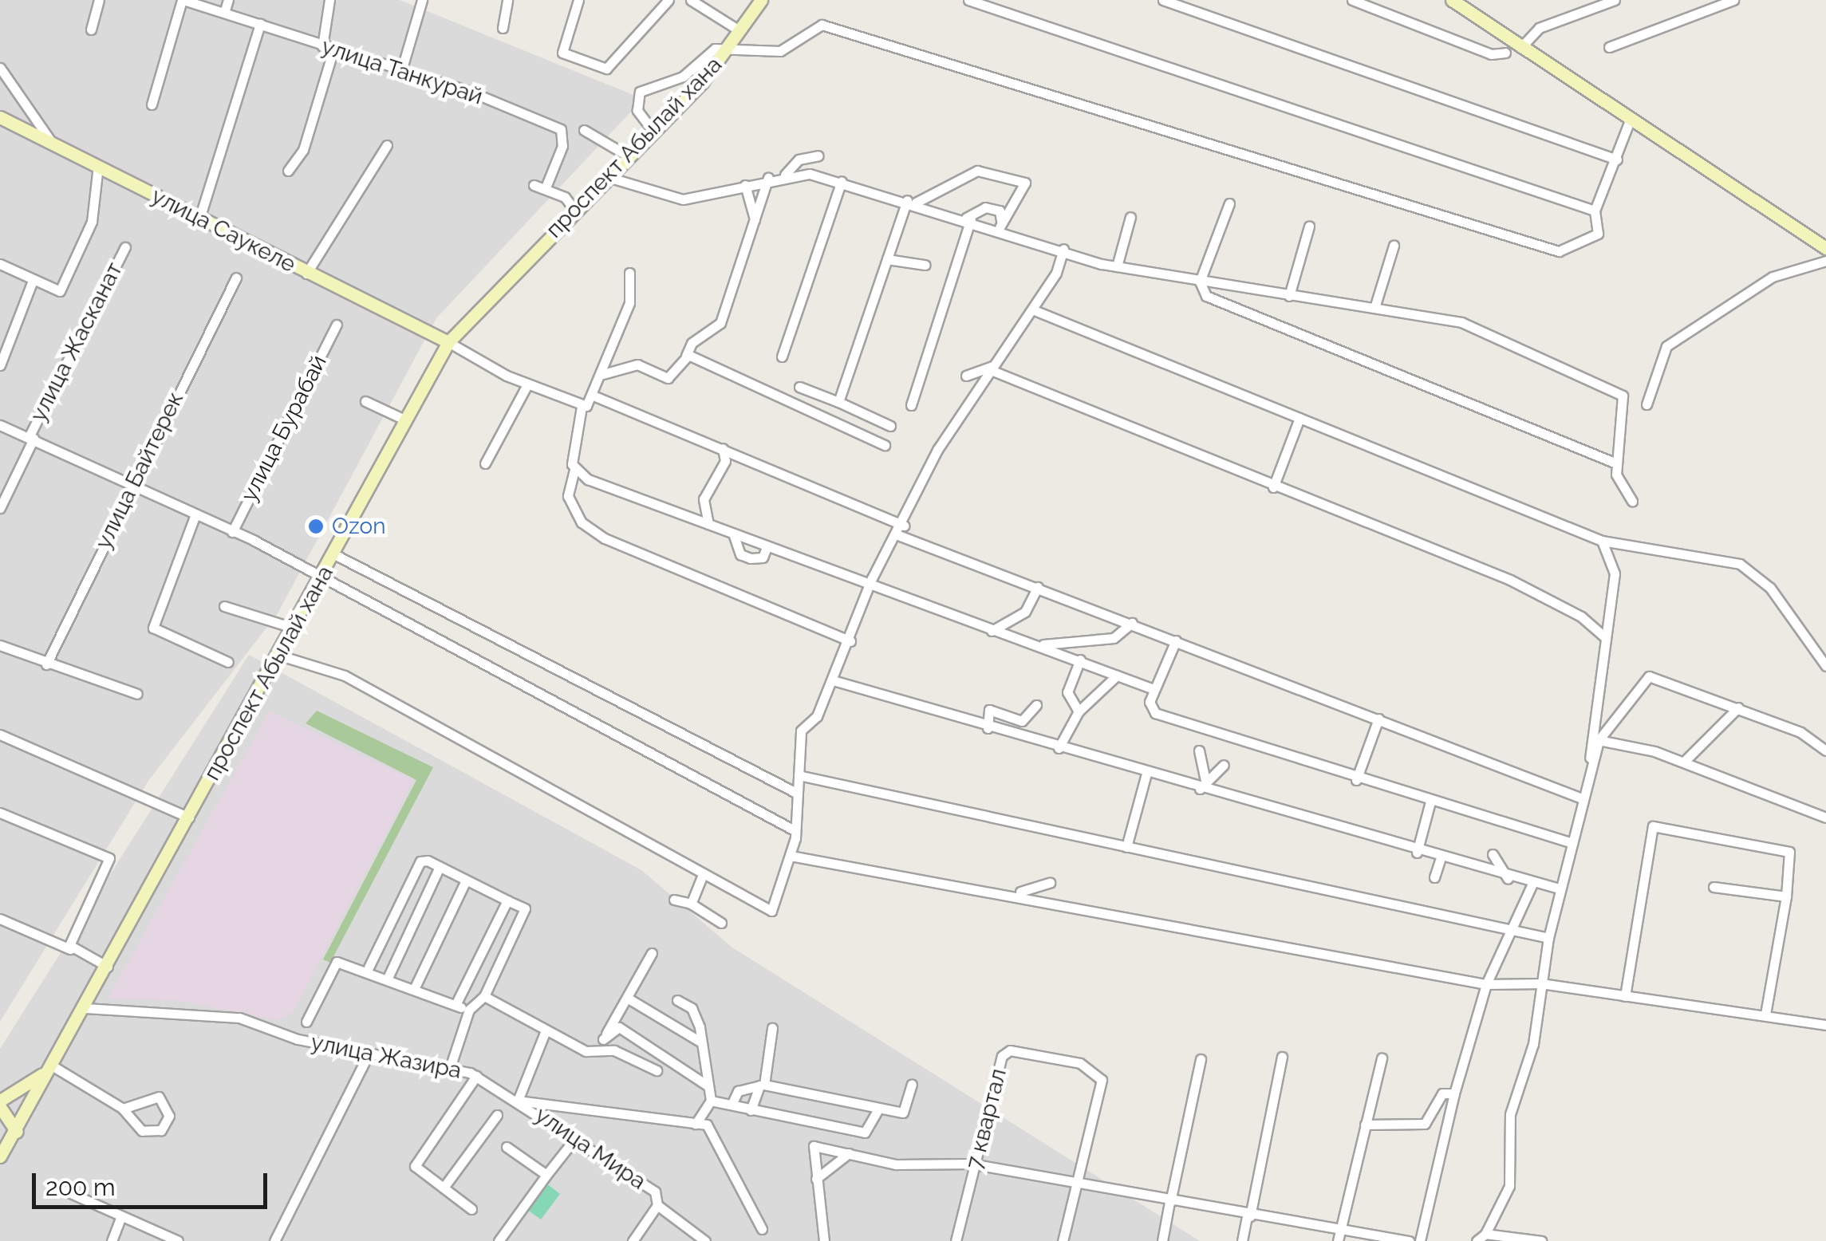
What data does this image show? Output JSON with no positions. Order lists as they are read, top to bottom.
{
  "streets": {
    "main road": ["проспект Абылай хана", "улица Саукеле"],
    "street": [
      "улица Танкурай",
      "улица Жасканат",
      "улица Бурабай",
      "улица Байтерек",
      "улица Жазира",
      "7 квартал",
      "улица Мира"
    ]
  },
  "crossings": [
    ["проспект Абылай хана", "улица Саукеле"],
    ["проспект Абылай хана", "улица Жазира"],
    ["улица Жазира", "улица Мира"]
  ],
  "places": ["Ozon"],
  "scale_bar": "200 m"
}
